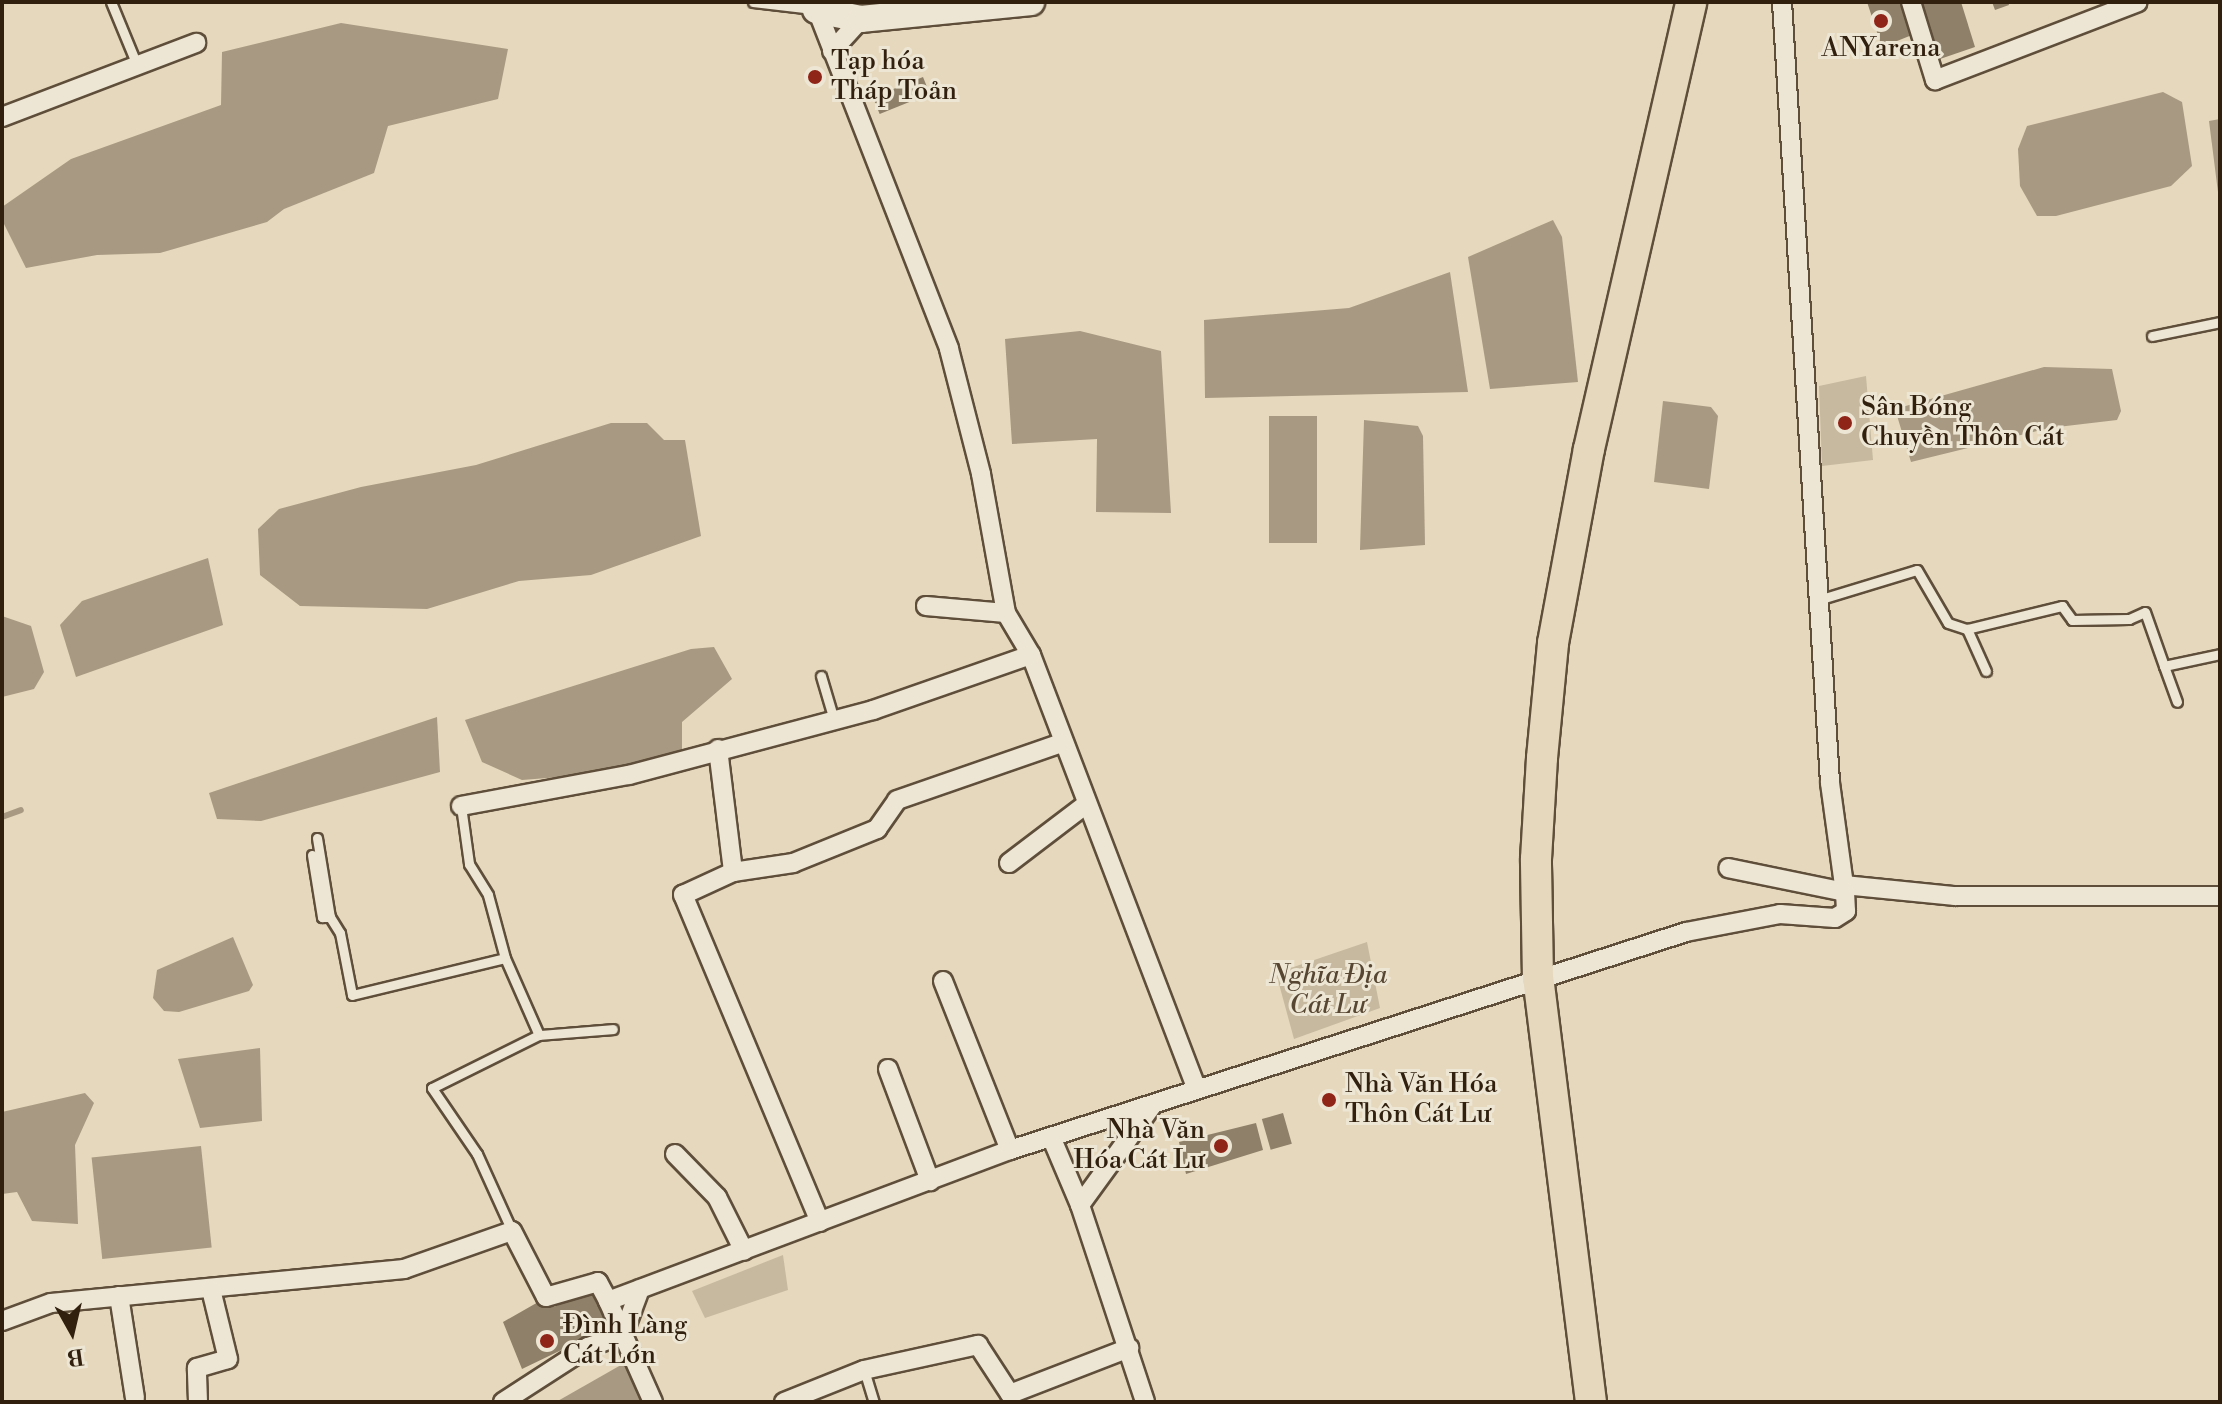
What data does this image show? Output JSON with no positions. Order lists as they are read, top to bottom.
{
  "parks": ["Nghĩa Địa Cát Lư"],
  "places": [
    "ANYarena",
    "Tạp hóa Tháp Toản",
    "Sân Bóng Chuyền Thôn Cát",
    "Nhà Văn Hóa Thôn Cát Lư",
    "Nhà Văn Hóa Cát Lư",
    "Đình Làng Cát Lớn"
  ],
  "north": "bottom"
}
